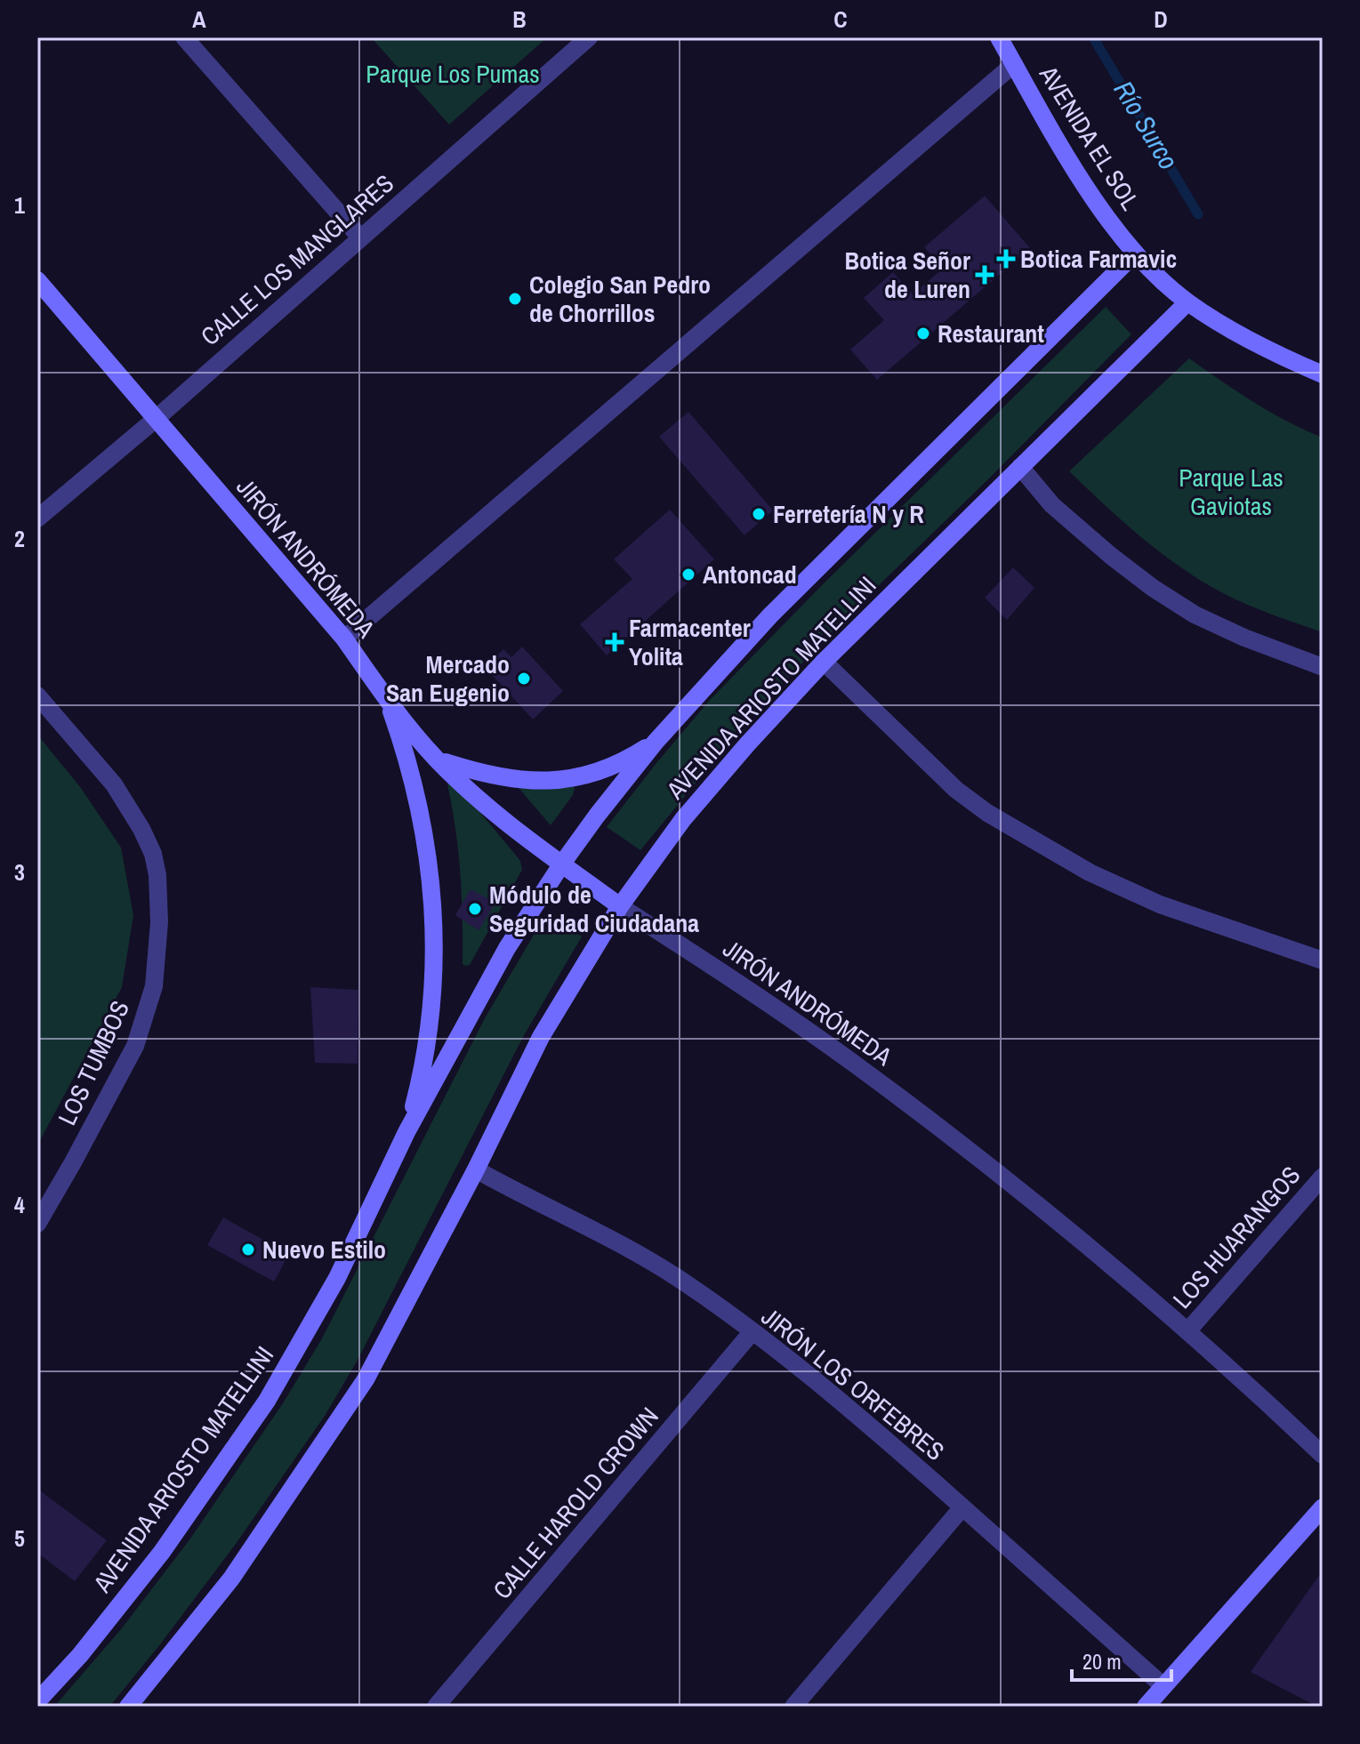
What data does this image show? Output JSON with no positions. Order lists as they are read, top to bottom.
{
  "streets": {
    "main road": ["AVENIDA EL SOL", "JIRÓN ANDRÓMEDA", "AVENIDA ARIOSTO MATELLINI"],
    "street": [
      "CALLE LOS MANGLARES",
      "LOS TUMBOS",
      "LOS HUARANGOS",
      "JIRÓN LOS ORFEBRES",
      "CALLE HAROLD CROWN"
    ]
  },
  "crossings": [
    ["AVENIDA EL SOL", "AVENIDA ARIOSTO MATELLINI"],
    ["CALLE LOS MANGLARES", "JIRÓN ANDRÓMEDA"],
    ["JIRÓN ANDRÓMEDA", "AVENIDA ARIOSTO MATELLINI"],
    ["JIRÓN ANDRÓMEDA", "LOS HUARANGOS"],
    ["AVENIDA ARIOSTO MATELLINI", "JIRÓN LOS ORFEBRES"],
    ["JIRÓN LOS ORFEBRES", "CALLE HAROLD CROWN"]
  ],
  "water": ["Río Surco"],
  "parks": ["Parque Los Pumas", "Parque Las Gaviotas"],
  "places": {
    "health": ["Botica Farmavic", "Botica Señor de Luren", "Farmacenter Yolita"],
    "other": [
      "Colegio San Pedro de Chorrillos",
      "Restaurant",
      "Ferretería N y R",
      "Antoncad",
      "Mercado San Eugenio",
      "Módulo de Seguridad Ciudadana",
      "Nuevo Estilo"
    ]
  },
  "scale_bar": "20 m",
  "grid": {
    "columns": [
      "A",
      "B",
      "C",
      "D"
    ],
    "rows": [
      "1",
      "2",
      "3",
      "4",
      "5"
    ]
  }
}
